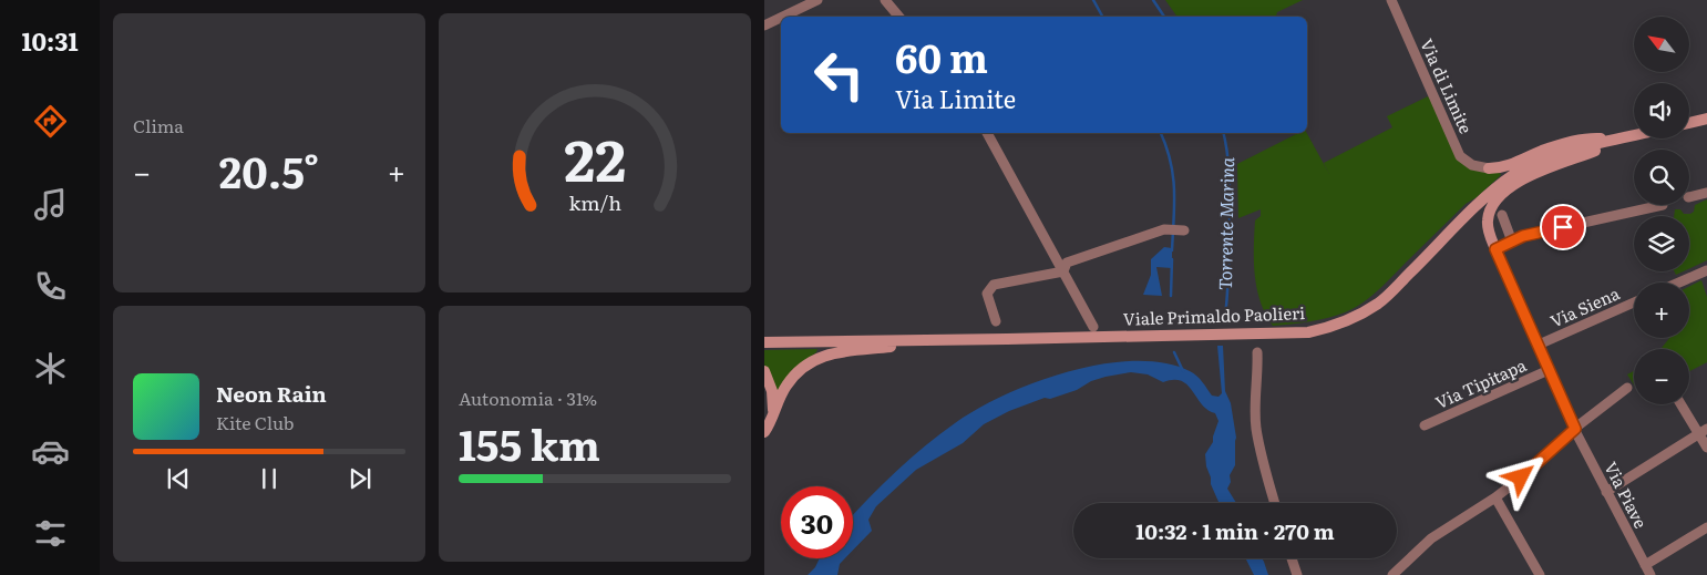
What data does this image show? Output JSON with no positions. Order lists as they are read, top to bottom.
{
  "streets": {
    "main road": ["Viale Primaldo Paolieri"],
    "street": [
      "Via di Limite",
      "Via Siena",
      "Via Tipitapa",
      "Via Piave"
    ]
  },
  "crossings": [
    ["Via Siena", "Via Piave"],
    ["Via Tipitapa", "Via Piave"]
  ],
  "water": ["Torrente Marina"],
  "north": "top left",
  "page": {
    "tabs": "10:31",
    "tile": [
      "Clima",
      ["Autonomia · 31%", "155 km"]
    ],
    "map_buttons": ["+", "−"],
    "turn": ["60 m", "Via Limite"],
    "heat": ["−", "20.5°", "+"],
    "song": ["Neon Rain", "Kite Club"],
    "limit": "30",
    "trip": "10:32 · 1 min · 270 m",
    "gauge": ["22", "km/h"]
  }
}
